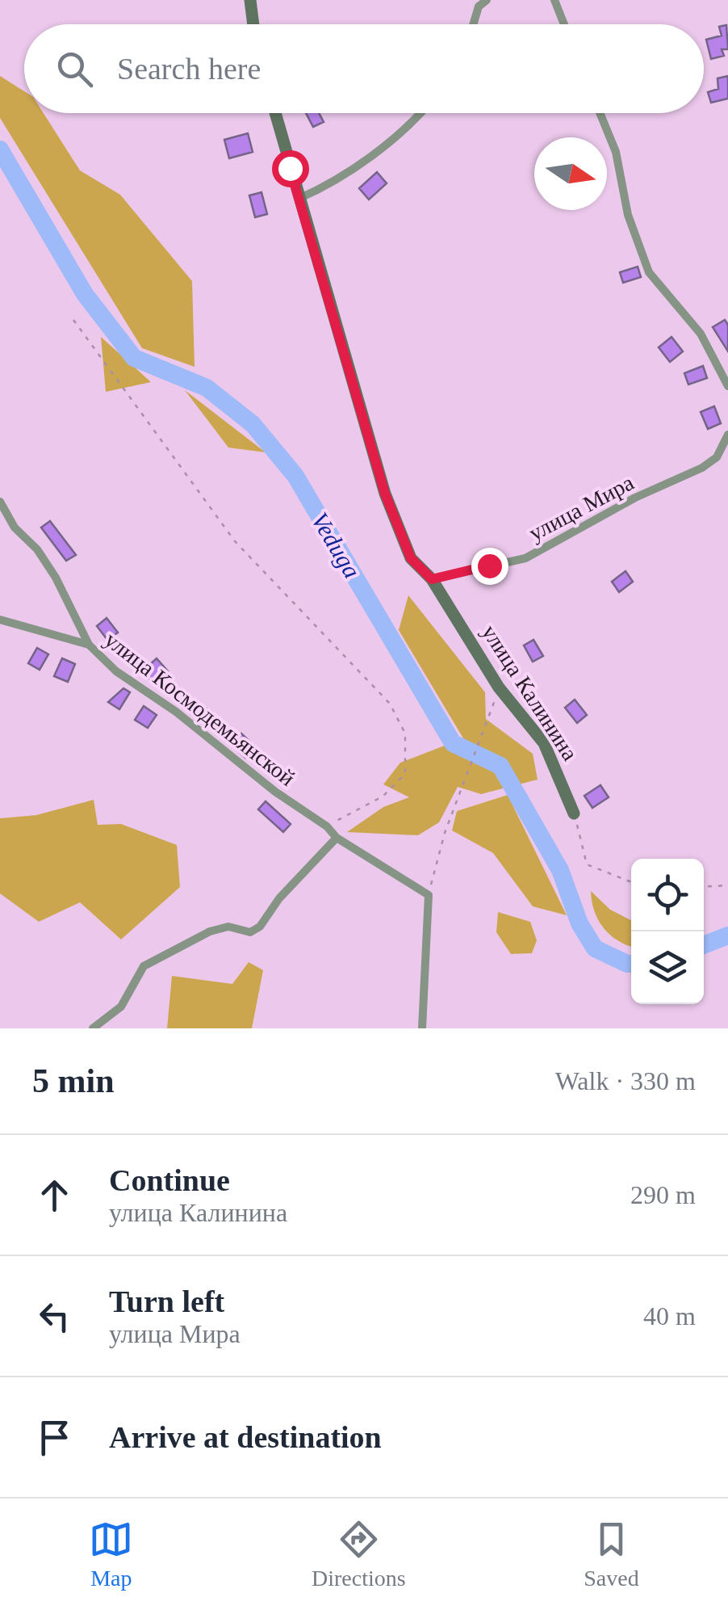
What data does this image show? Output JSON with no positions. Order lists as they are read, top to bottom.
{
  "streets": {
    "street": ["улица Мира", "улица Калинина", "улица Космодемьянской"]
  },
  "crossings": [
    ["улица Мира", "улица Калинина"]
  ],
  "water": ["Veduga"],
  "north": "right",
  "page": {
    "search": "Search here",
    "heading": ["5 min", "Walk · 330 m"],
    "list": [
      ["Continue", "улица Калинина", "290 m"],
      ["Turn left", "улица Мира", "40 m"],
      "Arrive at destination"
    ],
    "nav": ["Map", "Directions", "Saved"]
  }
}
